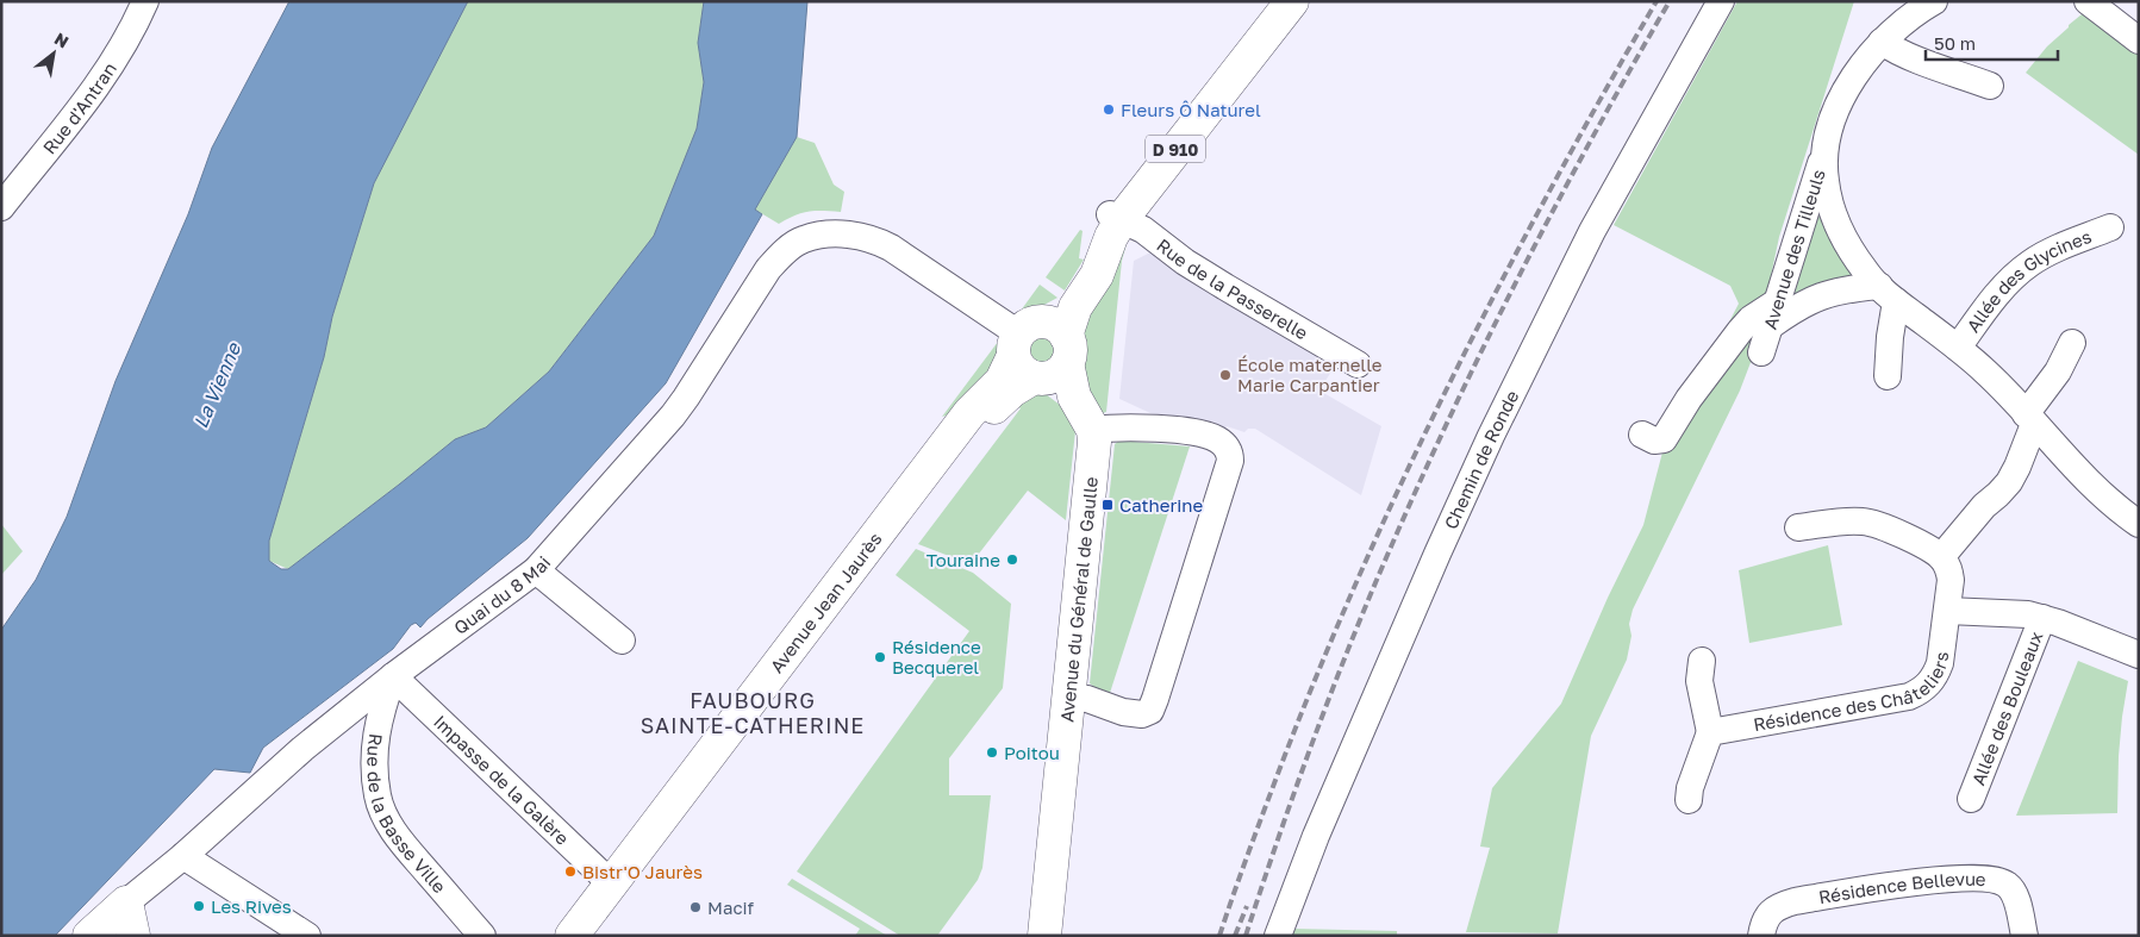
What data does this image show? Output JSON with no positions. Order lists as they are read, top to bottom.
{
  "streets": {
    "main road": ["D 910", "Avenue du Général de Gaulle", "Avenue Jean Jaurès"],
    "street": [
      "Rue d'Antran",
      "Avenue des Tilleuls",
      "Allée des Glycines",
      "Rue de la Passerelle",
      "Chemin de Ronde",
      "Quai du 8 Mai",
      "Résidence des Châteliers",
      "Allée des Bouleaux",
      "Impasse de la Galère",
      "Rue de la Basse Ville",
      "Résidence Bellevue"
    ]
  },
  "crossings": [
    ["D 910", "Rue de la Passerelle"],
    ["D 910", "Quai du 8 Mai"],
    ["D 910", "Avenue du Général de Gaulle"],
    ["D 910", "Avenue Jean Jaurès"],
    ["Quai du 8 Mai", "Avenue du Général de Gaulle"],
    ["Quai du 8 Mai", "Avenue Jean Jaurès"],
    ["Quai du 8 Mai", "Impasse de la Galère"],
    ["Quai du 8 Mai", "Rue de la Basse Ville"],
    ["Avenue du Général de Gaulle", "Avenue Jean Jaurès"],
    ["Avenue Jean Jaurès", "Impasse de la Galère"],
    ["Résidence des Châteliers", "Allée des Bouleaux"],
    ["Impasse de la Galère", "Rue de la Basse Ville"]
  ],
  "districts": ["FAUBOURG SAINTE-CATHERINE"],
  "water": ["La Vienne"],
  "places": {
    "other": [
      "Fleurs Ô Naturel",
      "École maternelle Marie Carpantier",
      "Touraine",
      "Résidence Becquerel",
      "Poitou",
      "Bistr'O Jaurès",
      "Les Rives",
      "Macif"
    ],
    "transit": ["Catherine"]
  },
  "scale_bar": "50 m",
  "north": "top right"
}
